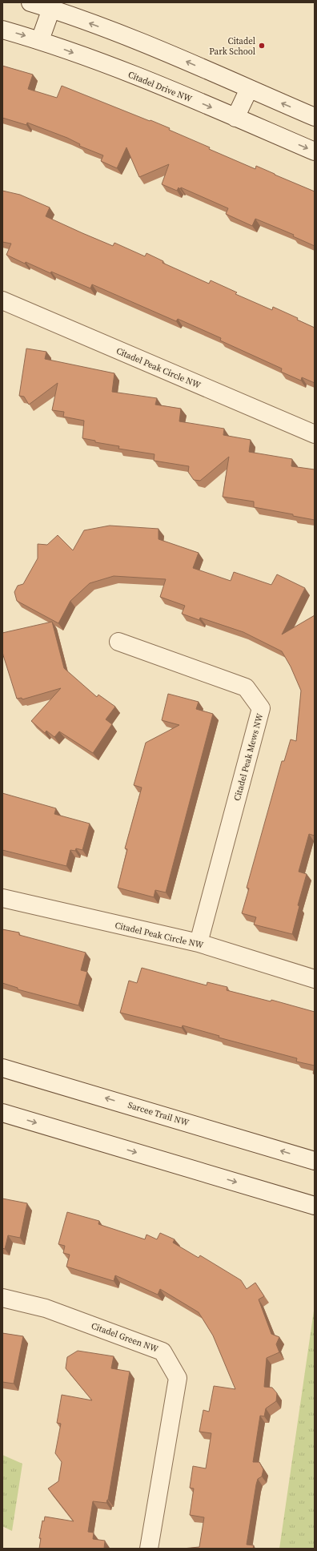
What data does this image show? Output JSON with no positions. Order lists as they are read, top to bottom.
{
  "streets": {
    "street": [
      "Citadel Drive NW",
      "Citadel Peak Circle NW",
      "Citadel Peak Mews NW",
      "Sarcee Trail NW",
      "Citadel Green NW"
    ]
  },
  "crossings": [
    ["Citadel Peak Circle NW", "Citadel Peak Mews NW"]
  ],
  "places": ["Citadel Park School"]
}
